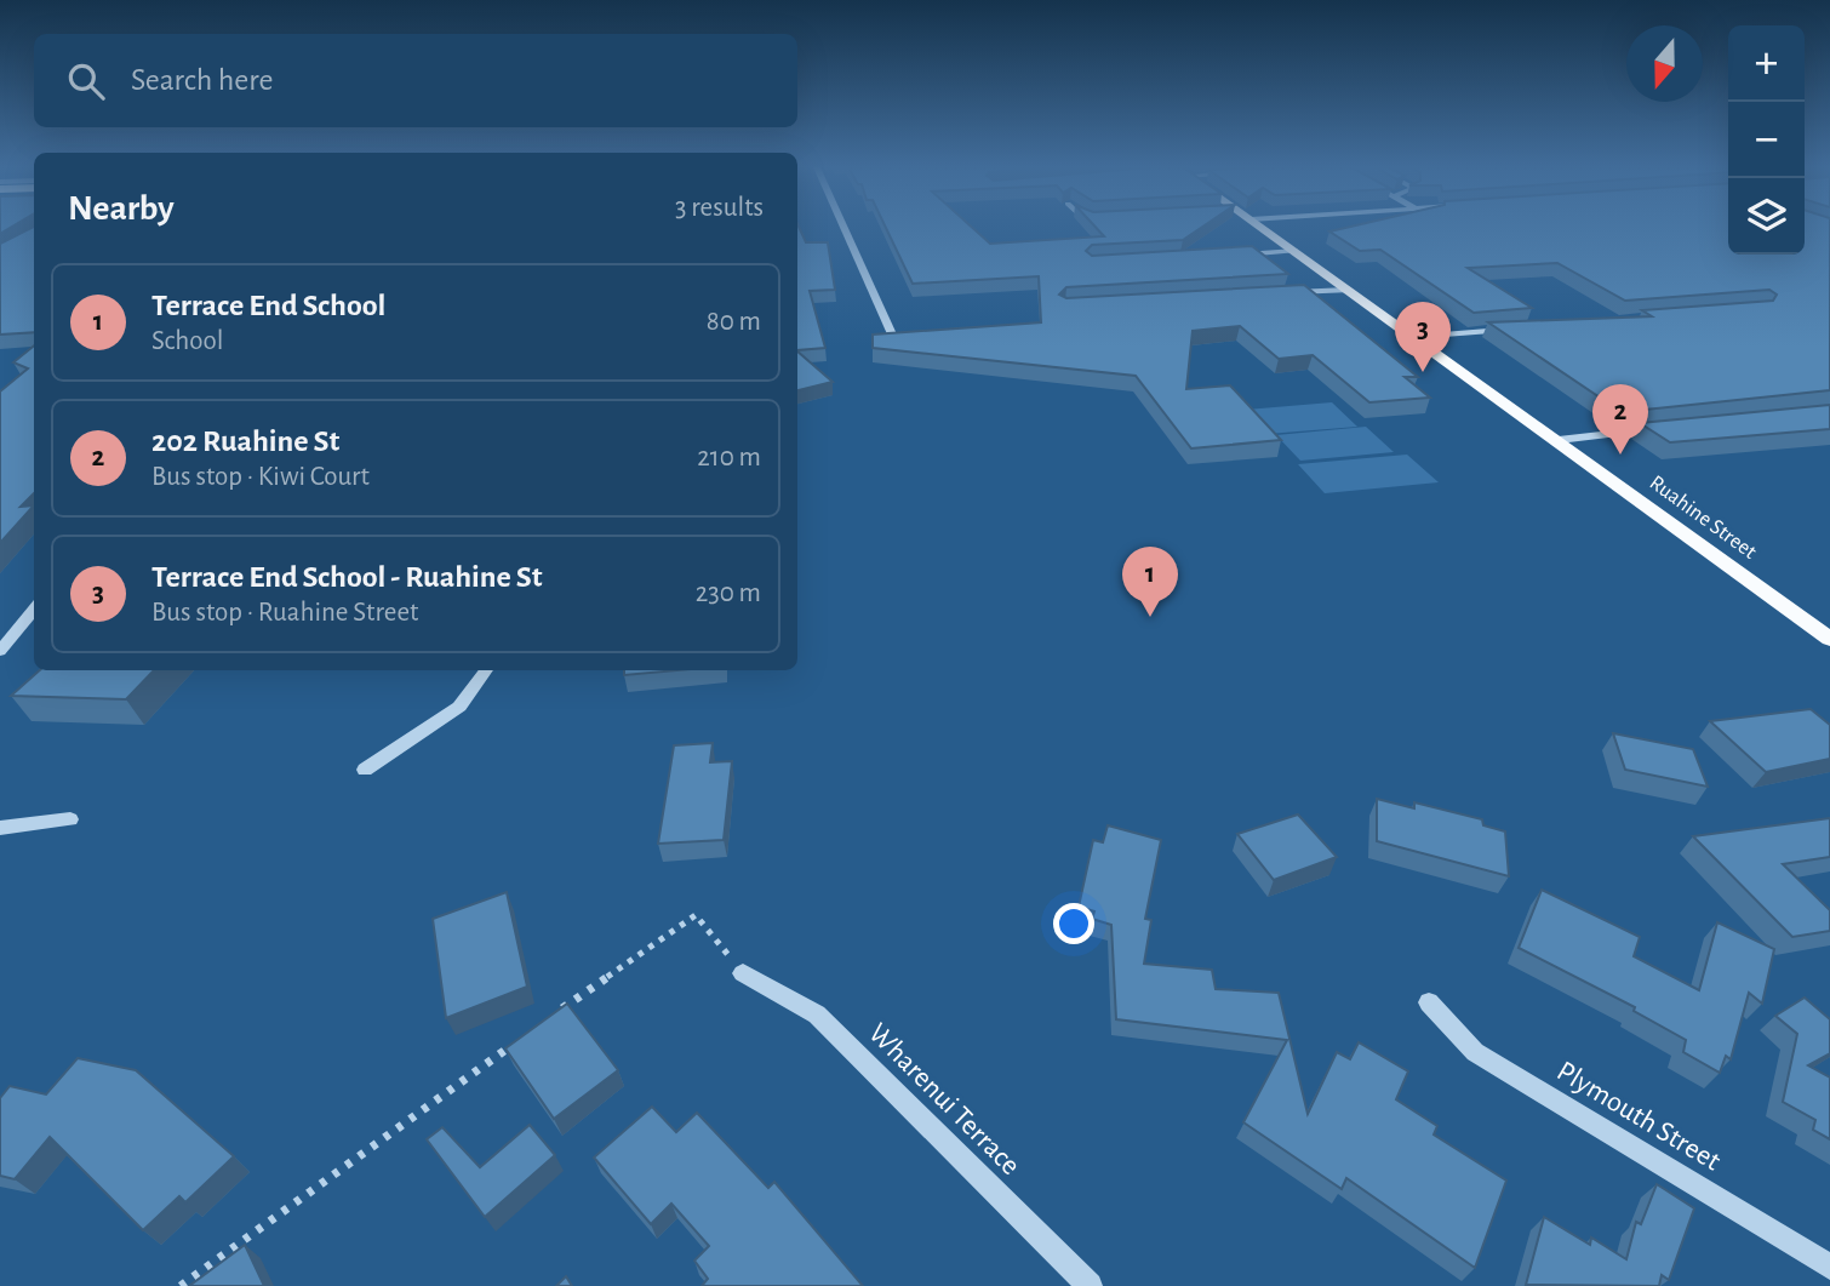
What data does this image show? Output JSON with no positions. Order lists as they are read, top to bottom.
{
  "streets": {
    "main road": ["Ruahine Street"],
    "street": ["Wharenui Terrace", "Plymouth Street"]
  },
  "north": "bottom",
  "page": {
    "map_buttons": ["+", "−"],
    "search": "Search here",
    "heading": ["Nearby", "3 results"],
    "list": [
      {
        "mark": "1",
        "name": "Terrace End School",
        "note": "School",
        "value": "80 m"
      },
      {
        "mark": "2",
        "name": "202 Ruahine St",
        "note": "Bus stop · Kiwi Court",
        "value": "210 m"
      },
      {
        "mark": "3",
        "name": "Terrace End School - Ruahine St",
        "note": "Bus stop · Ruahine Street",
        "value": "230 m"
      }
    ],
    "pins": ["3", "2", "1"]
  }
}
